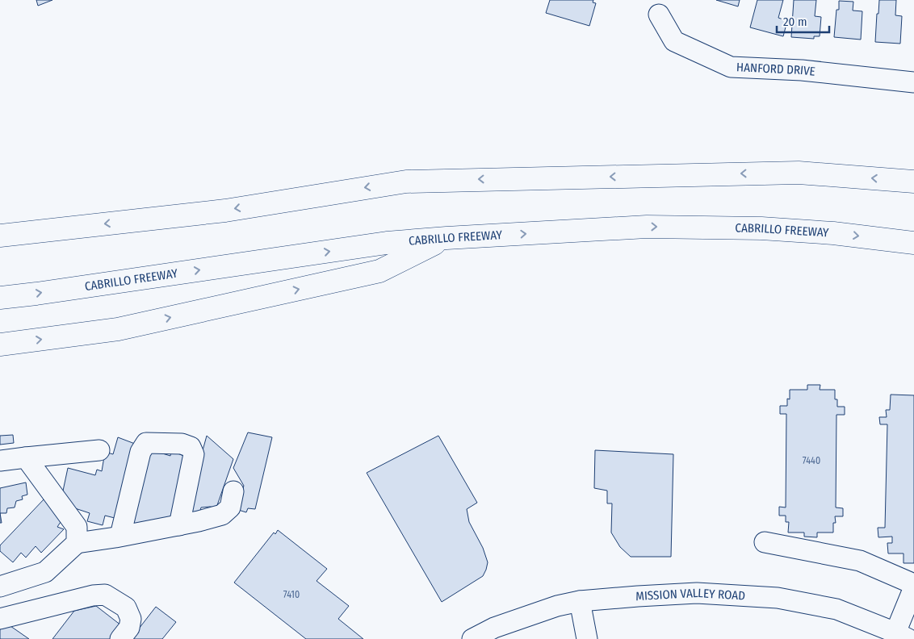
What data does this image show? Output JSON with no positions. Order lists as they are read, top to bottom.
{
  "streets": {
    "highway": ["CABRILLO FREEWAY"],
    "street": ["HANFORD DRIVE", "MISSION VALLEY ROAD"]
  },
  "house_numbers": ["7440", "7410"],
  "scale_bar": "20 m"
}
